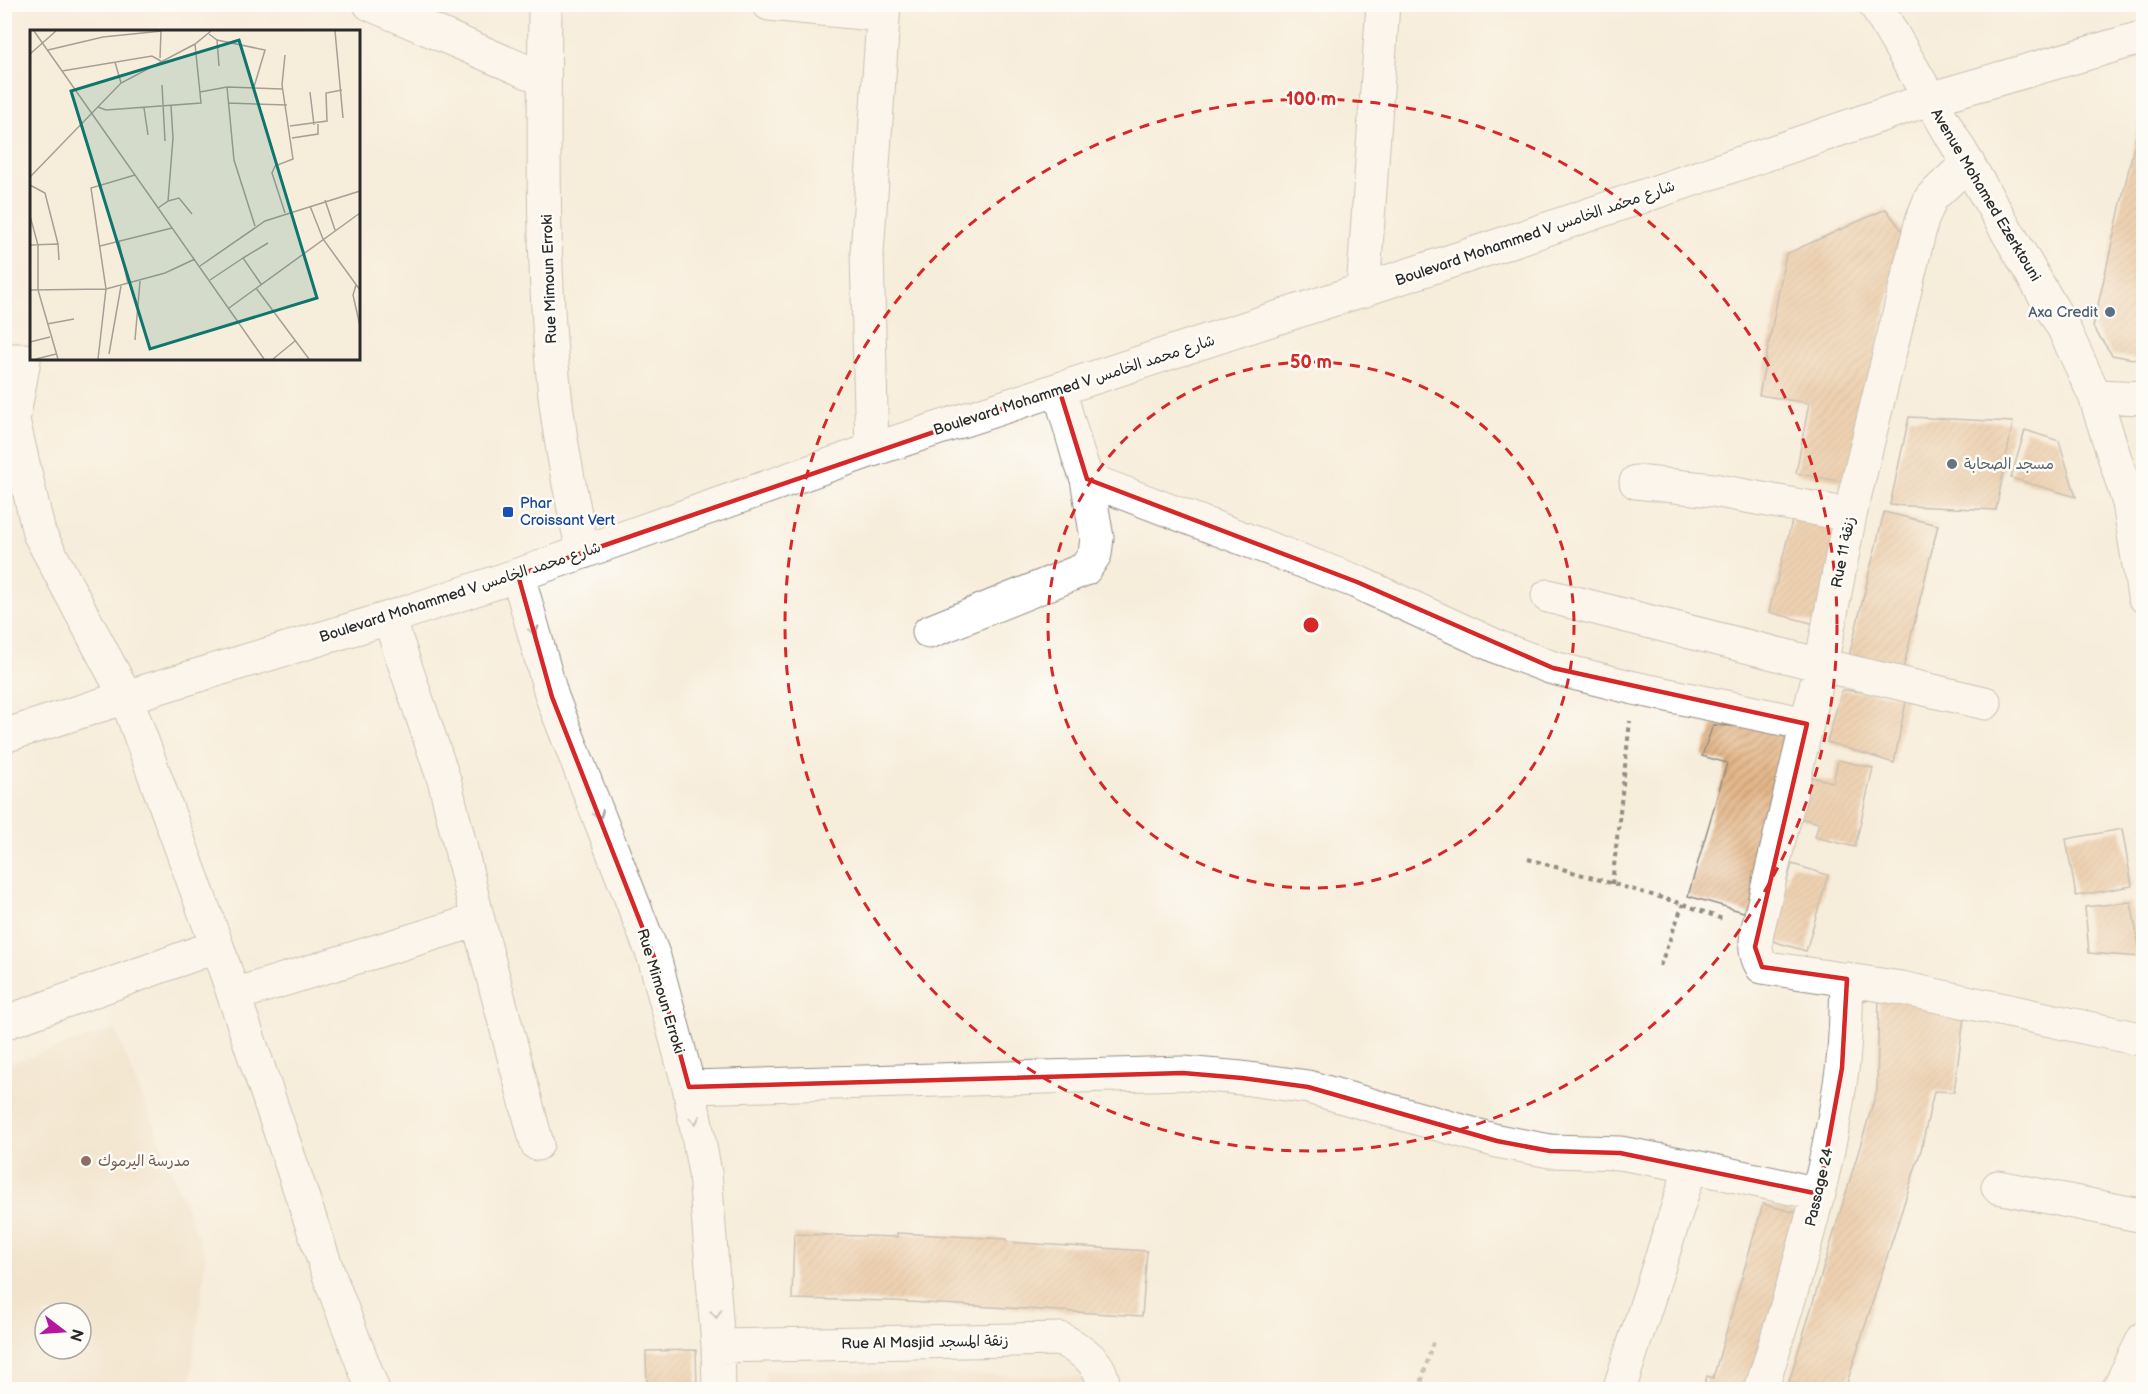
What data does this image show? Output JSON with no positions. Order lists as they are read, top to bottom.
{
  "streets": {
    "street": [
      "Avenue Mohamed Ezerktouni",
      "Boulevard Mohammed V شارع محمد الخامس",
      "Rue Mimoun Erroki",
      "Rue 11 زنقة",
      "Passage 24",
      "Rue Al Masjid زنقة المسجد"
    ]
  },
  "crossings": [
    ["Avenue Mohamed Ezerktouni", "Boulevard Mohammed V شارع محمد الخامس"],
    ["Avenue Mohamed Ezerktouni", "Rue 11 زنقة"],
    ["Boulevard Mohammed V شارع محمد الخامس", "Rue Mimoun Erroki"],
    ["Rue Mimoun Erroki", "Rue Al Masjid زنقة المسجد"]
  ],
  "places": {
    "other": ["Axa Credit", "مسجد الصحابة", "مدرسة اليرموك"],
    "transit": ["Phar Croissant Vert"]
  },
  "north": "right",
  "rings": ["100 m", "50 m"]
}
